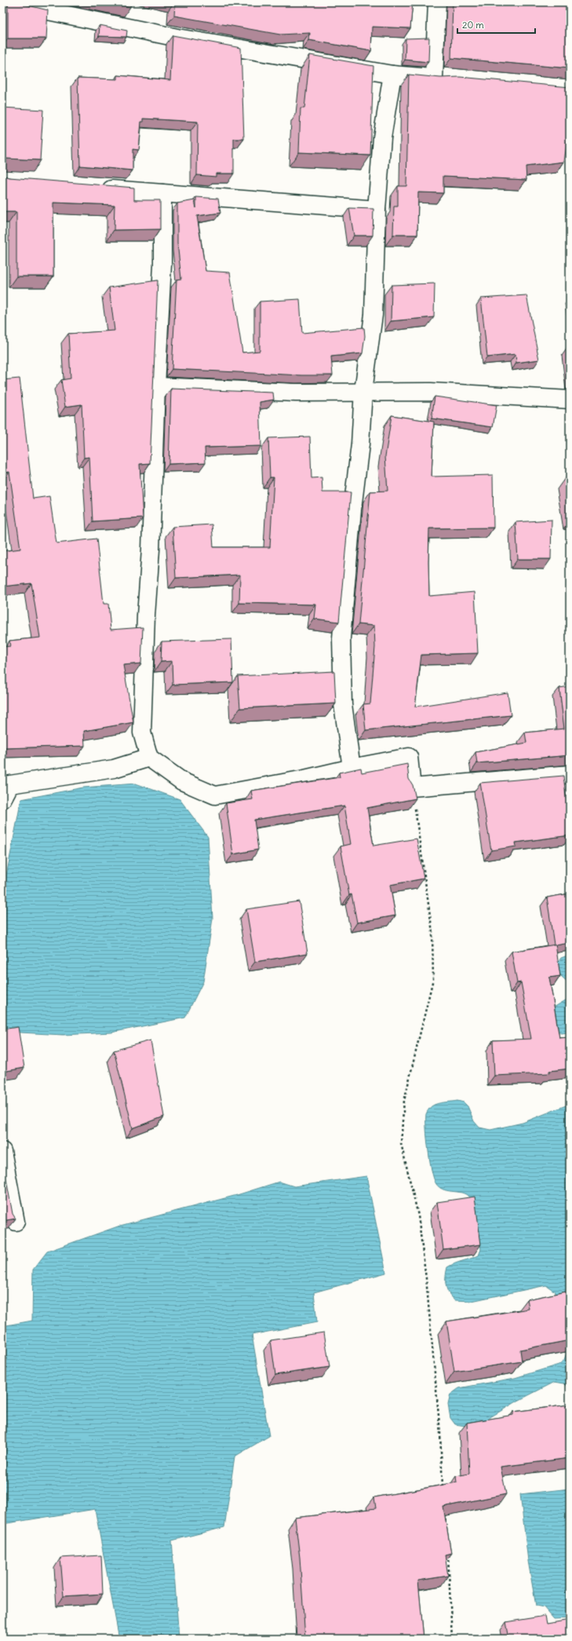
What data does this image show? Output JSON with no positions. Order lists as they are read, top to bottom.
{
  "scale_bar": "20 m"
}
